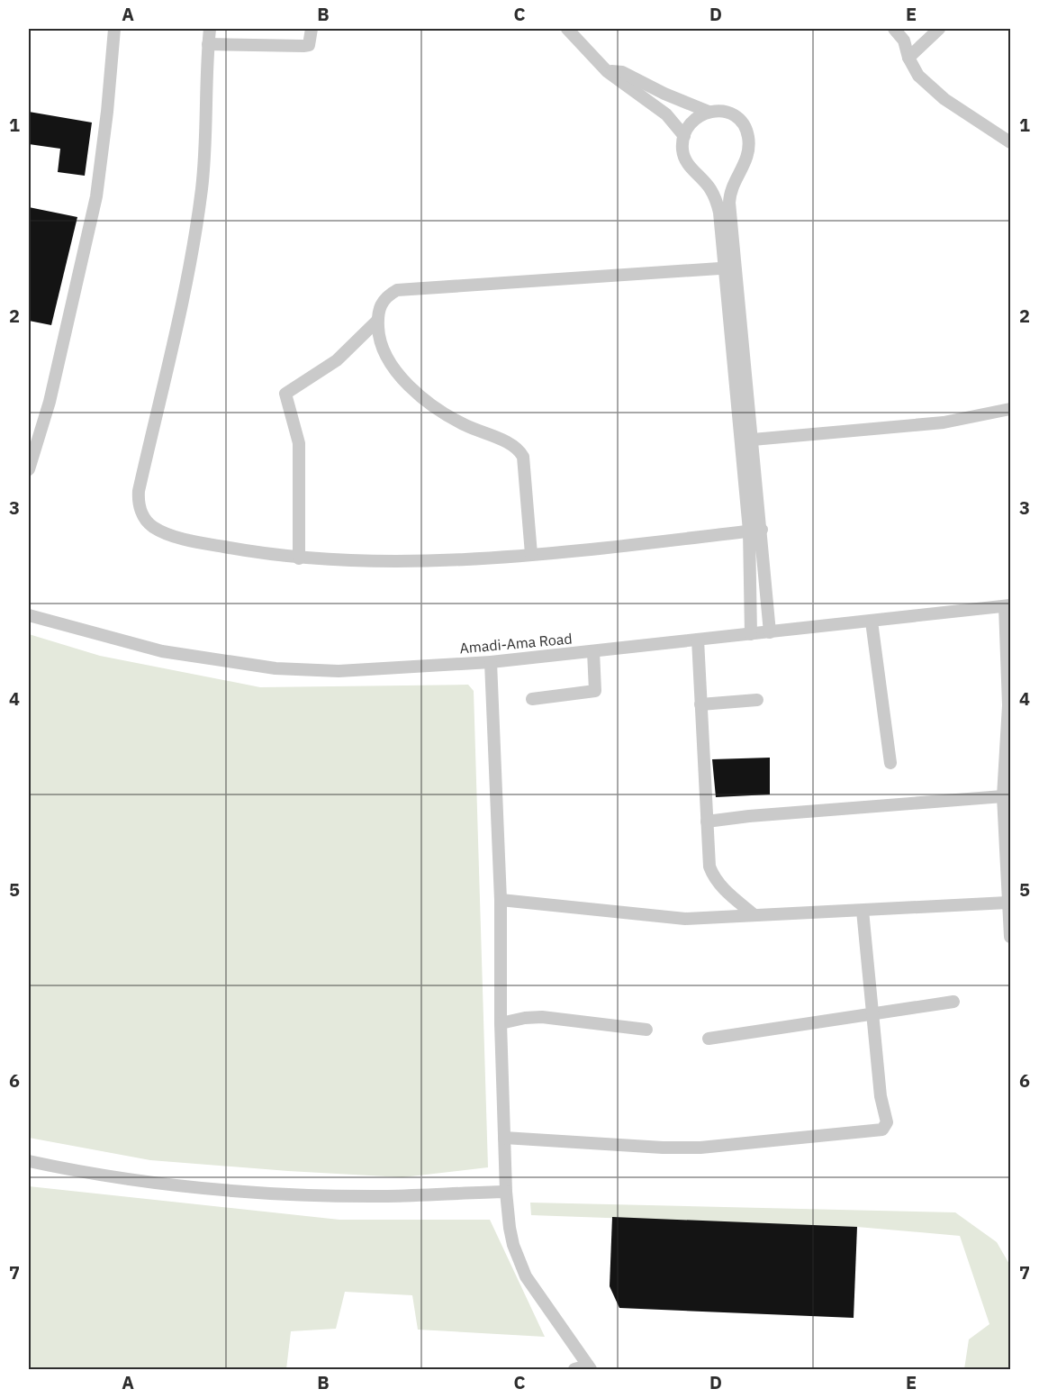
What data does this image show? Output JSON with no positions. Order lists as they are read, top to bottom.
{
  "streets": {
    "street": ["Amadi-Ama Road"]
  },
  "grid": {
    "columns": [
      "A",
      "B",
      "C",
      "D",
      "E"
    ],
    "rows": [
      "1",
      "2",
      "3",
      "4",
      "5",
      "6",
      "7"
    ]
  }
}
